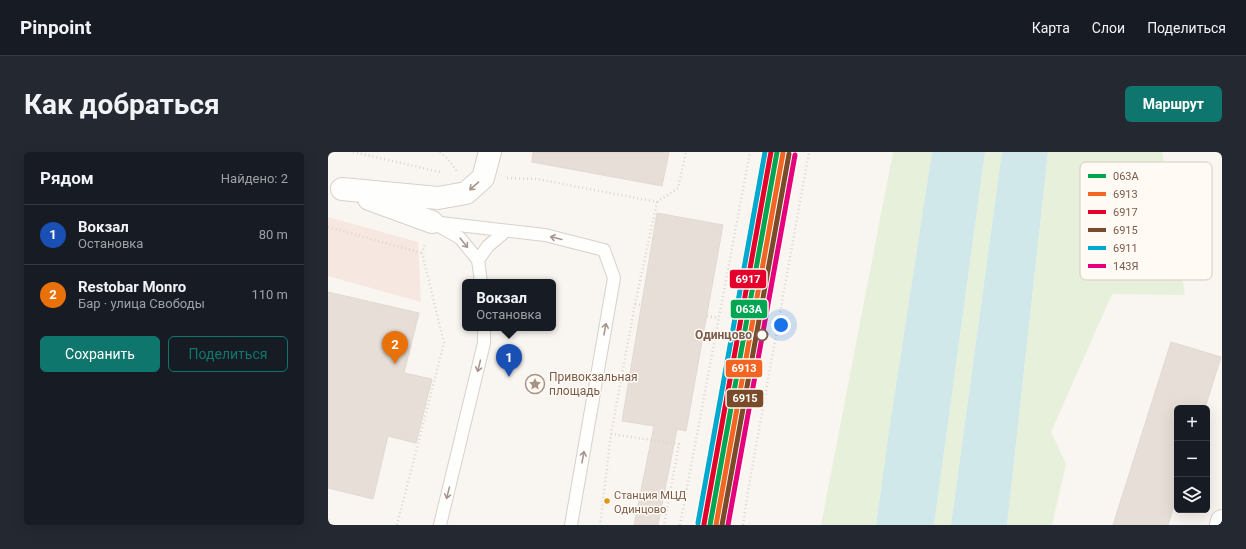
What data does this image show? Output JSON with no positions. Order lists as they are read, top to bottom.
{
  "places": {
    "other": ["Одинцово", "Станция МЦД Одинцово"],
    "place": ["Привокзальная площадь"]
  },
  "lines": [
    "transit line 063А",
    "transit line 6917",
    "transit line 6911",
    "transit line 6913",
    "transit line 6915",
    "transit line 143Я"
  ],
  "legend": [
    "063А",
    "6913",
    "6917",
    "6915",
    "6911",
    "143Я"
  ],
  "page": {
    "header": "Pinpoint",
    "nav": ["Карта", "Слои", "Поделиться"],
    "buttons": [
      "Маршрут",
      ["Сохранить", "Поделиться"]
    ],
    "title": "Как добраться",
    "heading": ["Рядом", "Найдено: 2"],
    "list": [
      {
        "mark": "1",
        "name": "Вокзал",
        "note": "Остановка",
        "value": "80 m"
      },
      {
        "mark": "2",
        "name": "Restobar Monro",
        "note": "Бар · улица Свободы",
        "value": "110 m"
      }
    ],
    "popup": ["Вокзал", "Остановка"],
    "pins": ["2", "1"],
    "map_buttons": ["+", "−"]
  }
}
